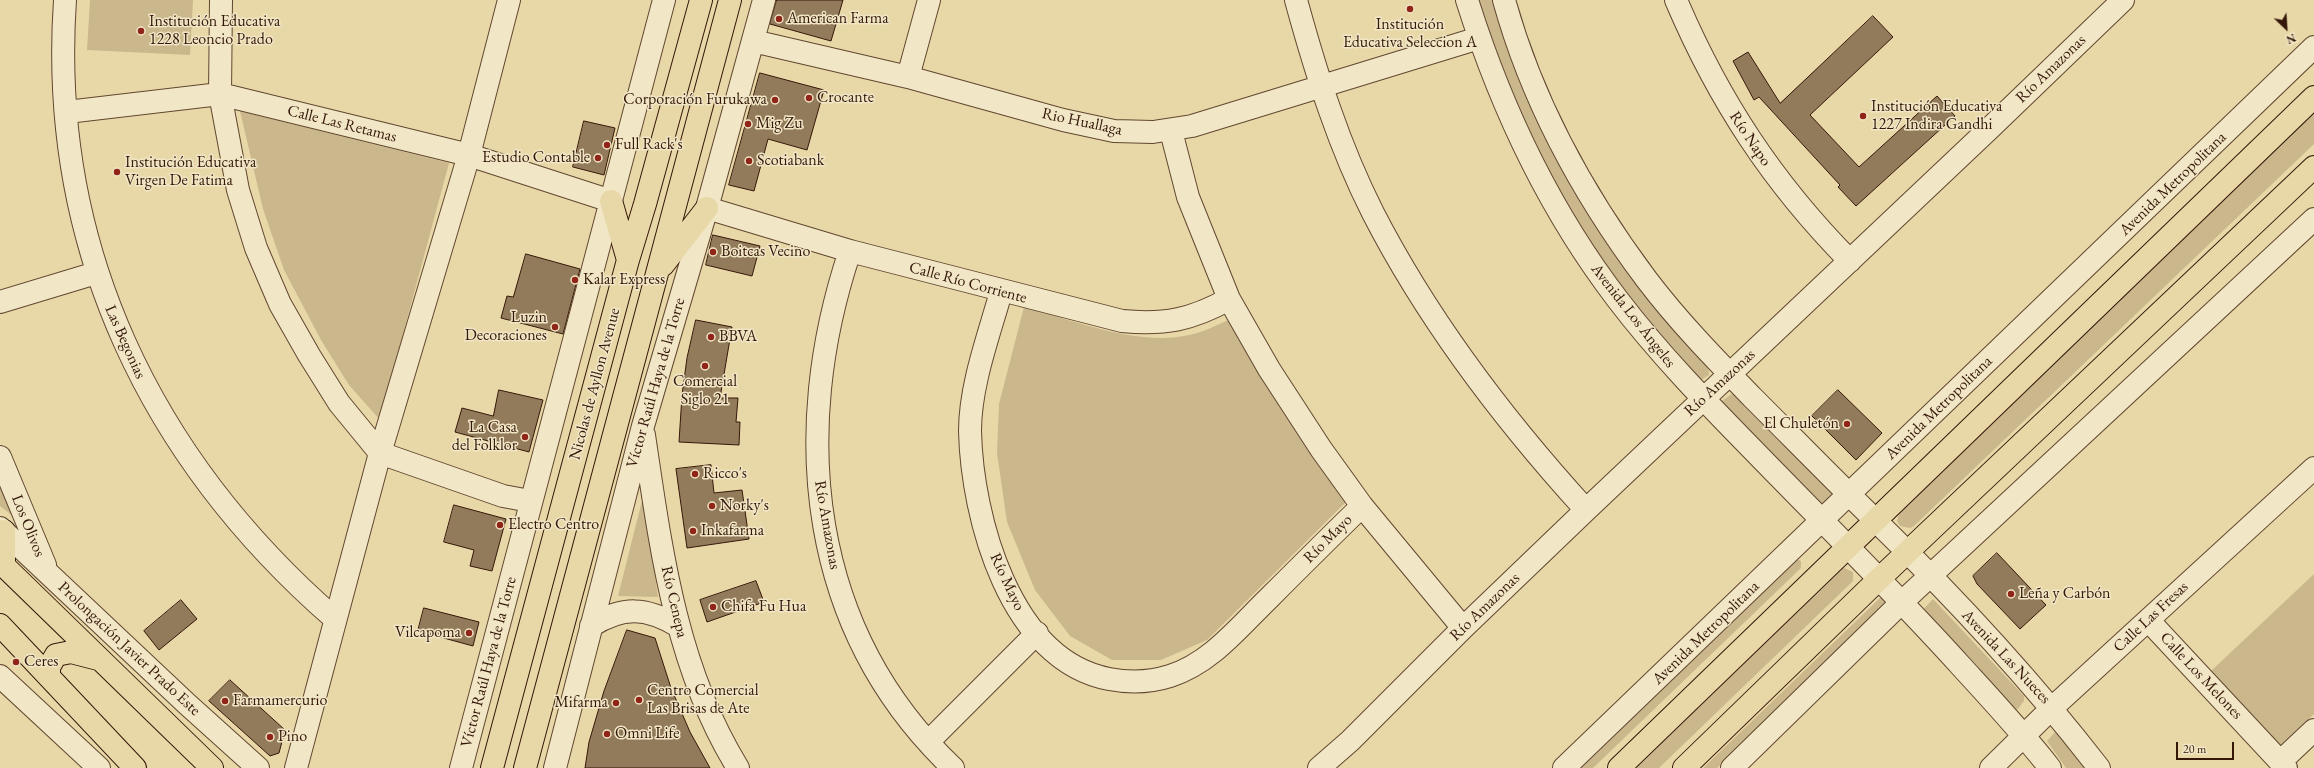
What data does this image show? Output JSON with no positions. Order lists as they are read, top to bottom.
{
  "streets": {
    "main road": ["Nicolas de Ayllon Avenue", "Prolongación Javier Prado Este"],
    "street": [
      "Río Amazonas",
      "Rio Huallaga",
      "Calle Las Retamas",
      "Río Napo",
      "Avenida Metropolitana",
      "Calle Río Corriente",
      "Avenida Los Ángeles",
      "Las Begonias",
      "Víctor Raúl Haya de la Torre",
      "Los Olivos",
      "Río Mayo",
      "Río Cenepa",
      "Calle Las Fresas",
      "Avenida Las Nueces",
      "Calle Los Melones"
    ]
  },
  "crossings": [
    ["Río Amazonas", "Río Napo"],
    ["Río Amazonas", "Calle Río Corriente"],
    ["Río Amazonas", "Avenida Los Ángeles"],
    ["Rio Huallaga", "Avenida Los Ángeles"],
    ["Rio Huallaga", "Víctor Raúl Haya de la Torre"],
    ["Calle Las Retamas", "Las Begonias"],
    ["Calle Las Retamas", "Víctor Raúl Haya de la Torre"],
    ["Avenida Metropolitana", "Avenida Los Ángeles"],
    ["Calle Río Corriente", "Víctor Raúl Haya de la Torre"],
    ["Calle Río Corriente", "Río Mayo"],
    ["Avenida Los Ángeles", "Avenida Las Nueces"],
    ["Víctor Raúl Haya de la Torre", "Río Cenepa"],
    ["Los Olivos", "Prolongación Javier Prado Este"],
    ["Calle Las Fresas", "Avenida Las Nueces"],
    ["Calle Las Fresas", "Calle Los Melones"]
  ],
  "places": [
    "Institución Educativa Seleccion A",
    "American Farma",
    "Institución Educativa 1228 Leoncio Prado",
    "Crocante",
    "Corporación Furukawa",
    "Institución Educativa 1227 Indira Gandhi",
    "Mig Zu",
    "Full Rack's",
    "Estudio Contable",
    "Scotiabank",
    "Institución Educativa Virgen De Fatima",
    "Boitcas Vecino",
    "Kalar Express",
    "Luzin Decoraciones",
    "BBVA",
    "Comercial Siglo 21",
    "El Chuletón",
    "La Casa del Folklor",
    "Ricco's",
    "Norky's",
    "Electro Centro",
    "Inkafarma",
    "Leña y Carbón",
    "Chifa Fu Hua",
    "Vilcapoma",
    "Ceres",
    "Centro Comercial Las Brisas de Ate",
    "Farmamercurio",
    "Mifarma",
    "Omni Life",
    "Pino"
  ],
  "scale_bar": "20 m",
  "north": "bottom right"
}
